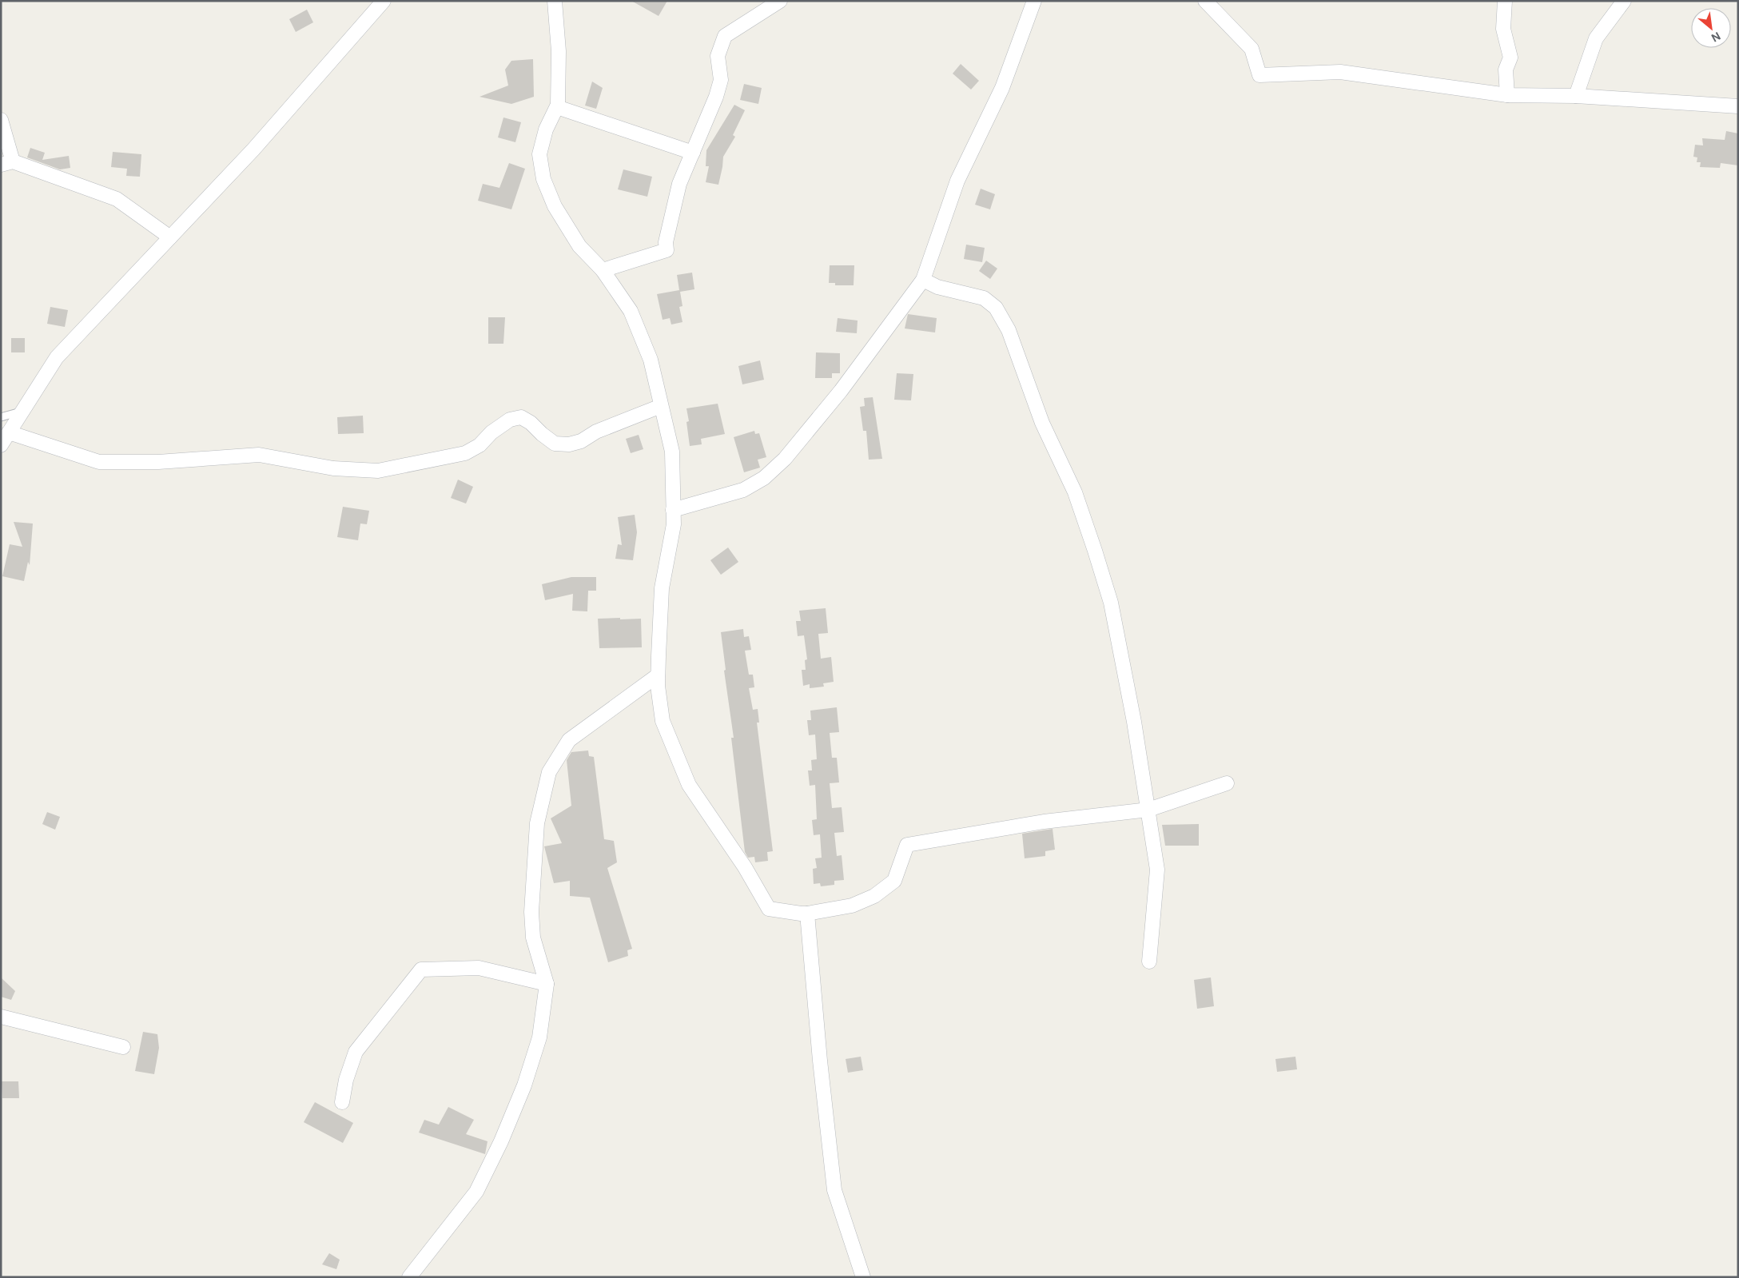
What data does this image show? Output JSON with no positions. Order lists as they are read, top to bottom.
{
  "north": "bottom right"
}
